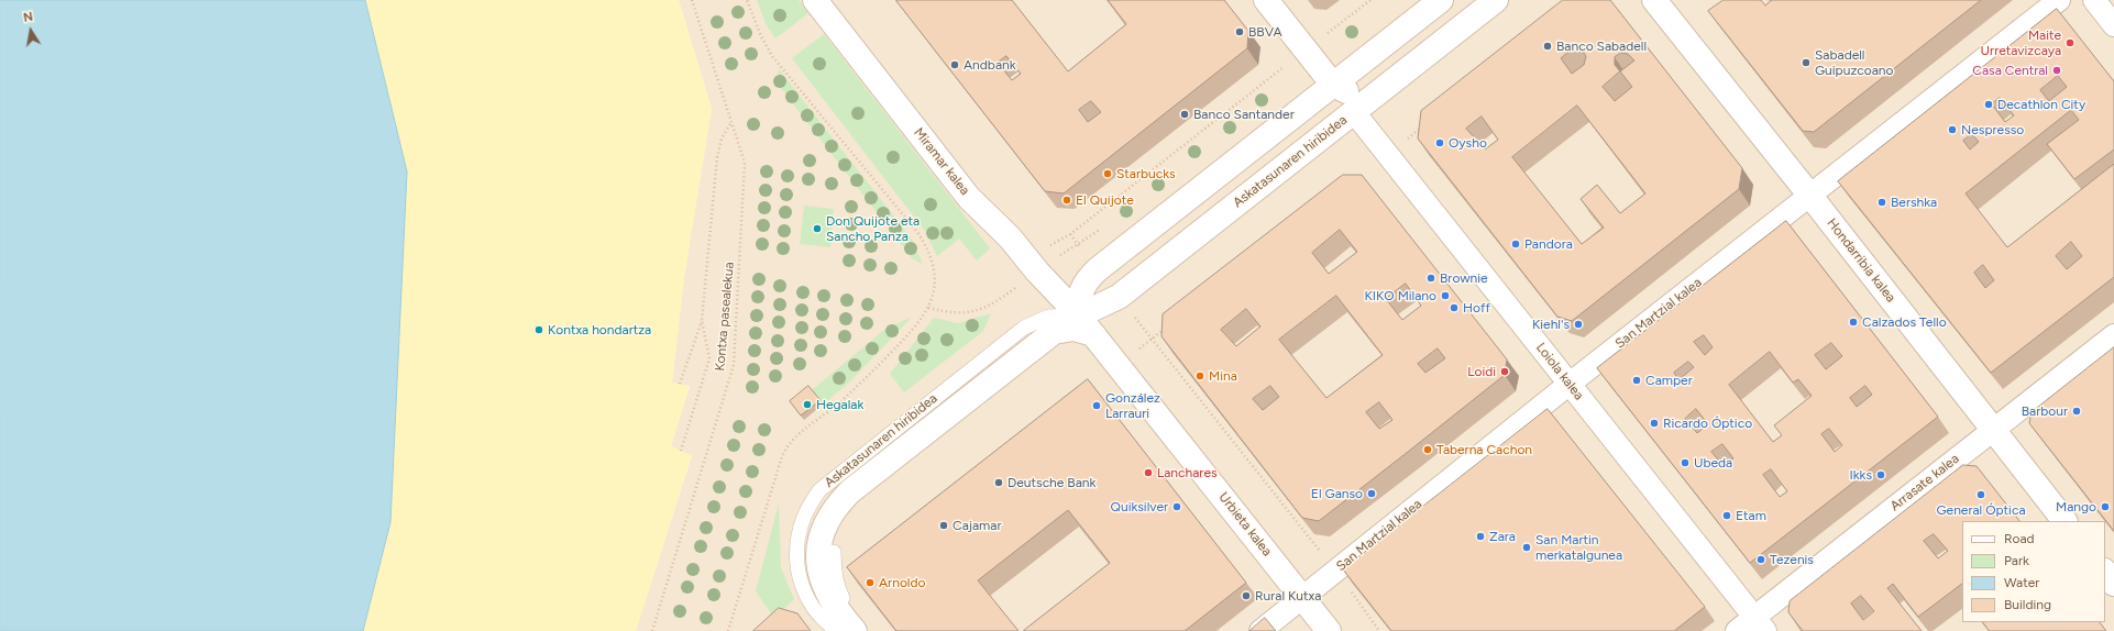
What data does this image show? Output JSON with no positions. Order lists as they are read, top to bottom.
{
  "streets": {
    "main road": [
      "Miramar kalea",
      "Askatasunaren hiribidea",
      "Hondarribia kalea",
      "Urbieta kalea"
    ],
    "street": ["San Martzial kalea", "Loiola kalea", "Arrasate kalea"],
    "path": ["Kontxa pasealekua"]
  },
  "crossings": [
    ["Miramar kalea", "Askatasunaren hiribidea"],
    ["Miramar kalea", "Urbieta kalea"],
    ["Askatasunaren hiribidea", "Loiola kalea"],
    ["Askatasunaren hiribidea", "Urbieta kalea"],
    ["Hondarribia kalea", "San Martzial kalea"],
    ["Hondarribia kalea", "Arrasate kalea"],
    ["San Martzial kalea", "Loiola kalea"],
    ["San Martzial kalea", "Urbieta kalea"],
    ["Loiola kalea", "Arrasate kalea"]
  ],
  "places": [
    "BBVA",
    "Maite Urretavizcaya",
    "Banco Sabadell",
    "Sabadell Guipuzcoano",
    "Andbank",
    "Casa Central",
    "Decathlon City",
    "Banco Santander",
    "Nespresso",
    "Oysho",
    "Starbucks",
    "El Quijote",
    "Bershka",
    "Don Quijote eta Sancho Panza",
    "Pandora",
    "Brownie",
    "KIKO Milano",
    "Hoff",
    "Calzados Tello",
    "Kiehl's",
    "Kontxa hondartza",
    "Loidi",
    "Mina",
    "Camper",
    "Hegalak",
    "González Larrauri",
    "Barbour",
    "Ricardo Óptico",
    "Taberna Cachon",
    "Ubeda",
    "Lanchares",
    "Ikks",
    "Deutsche Bank",
    "El Ganso",
    "General Óptica",
    "Quiksilver",
    "Mango",
    "Etam",
    "Cajamar",
    "Zara",
    "San Martin merkatalgunea",
    "Tezenis",
    "Arnoldo",
    "Rural Kutxa"
  ],
  "legend": [
    "Road",
    "Park",
    "Water",
    "Building"
  ],
  "north": "top"
}
